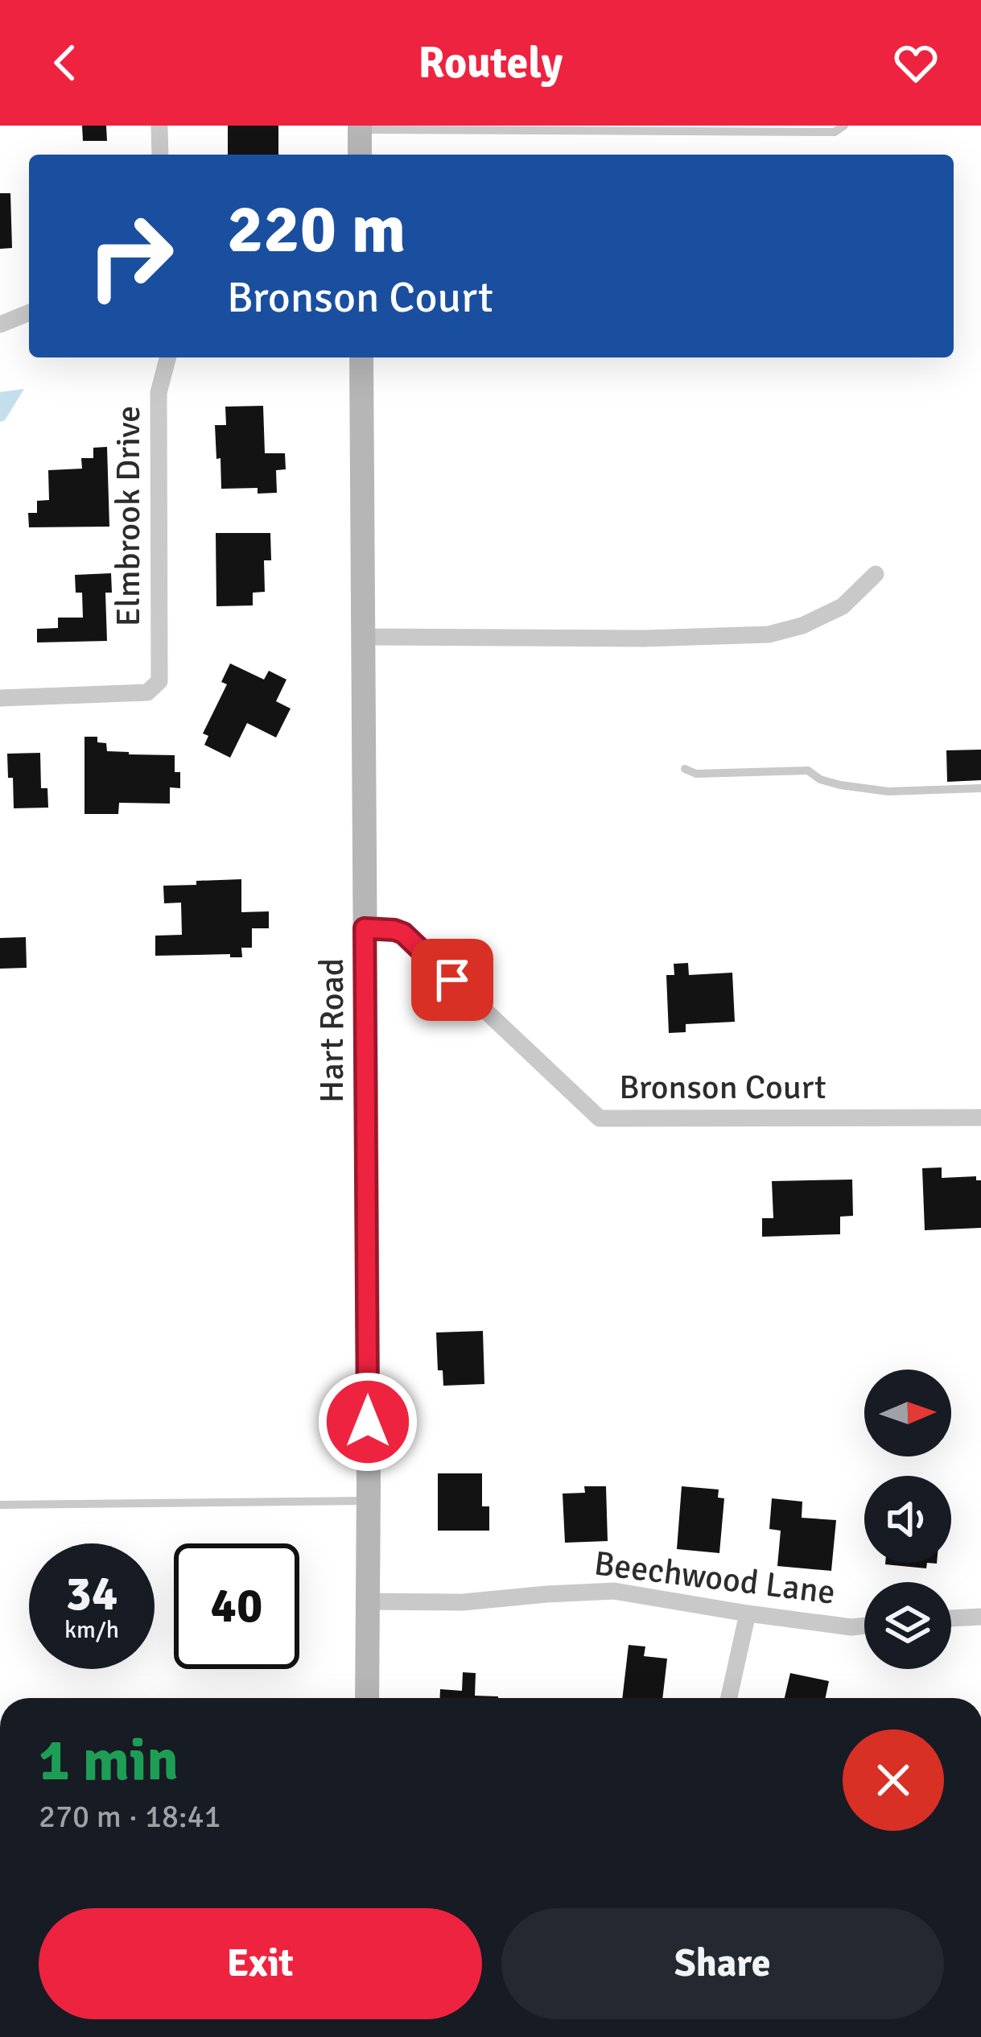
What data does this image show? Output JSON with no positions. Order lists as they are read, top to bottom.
{
  "streets": {
    "street": [
      "Elmbrook Drive",
      "Hart Road",
      "Bronson Court",
      "Beechwood Lane"
    ]
  },
  "crossings": [
    ["Hart Road", "Bronson Court"],
    ["Hart Road", "Beechwood Lane"]
  ],
  "north": "right",
  "page": {
    "header": "Routely",
    "turn": ["220 m", "Bronson Court"],
    "speed": "34 km/h",
    "limit": "40",
    "heading": ["1 min", "270 m · 18:41"],
    "buttons": ["Exit", "Share"]
  }
}
